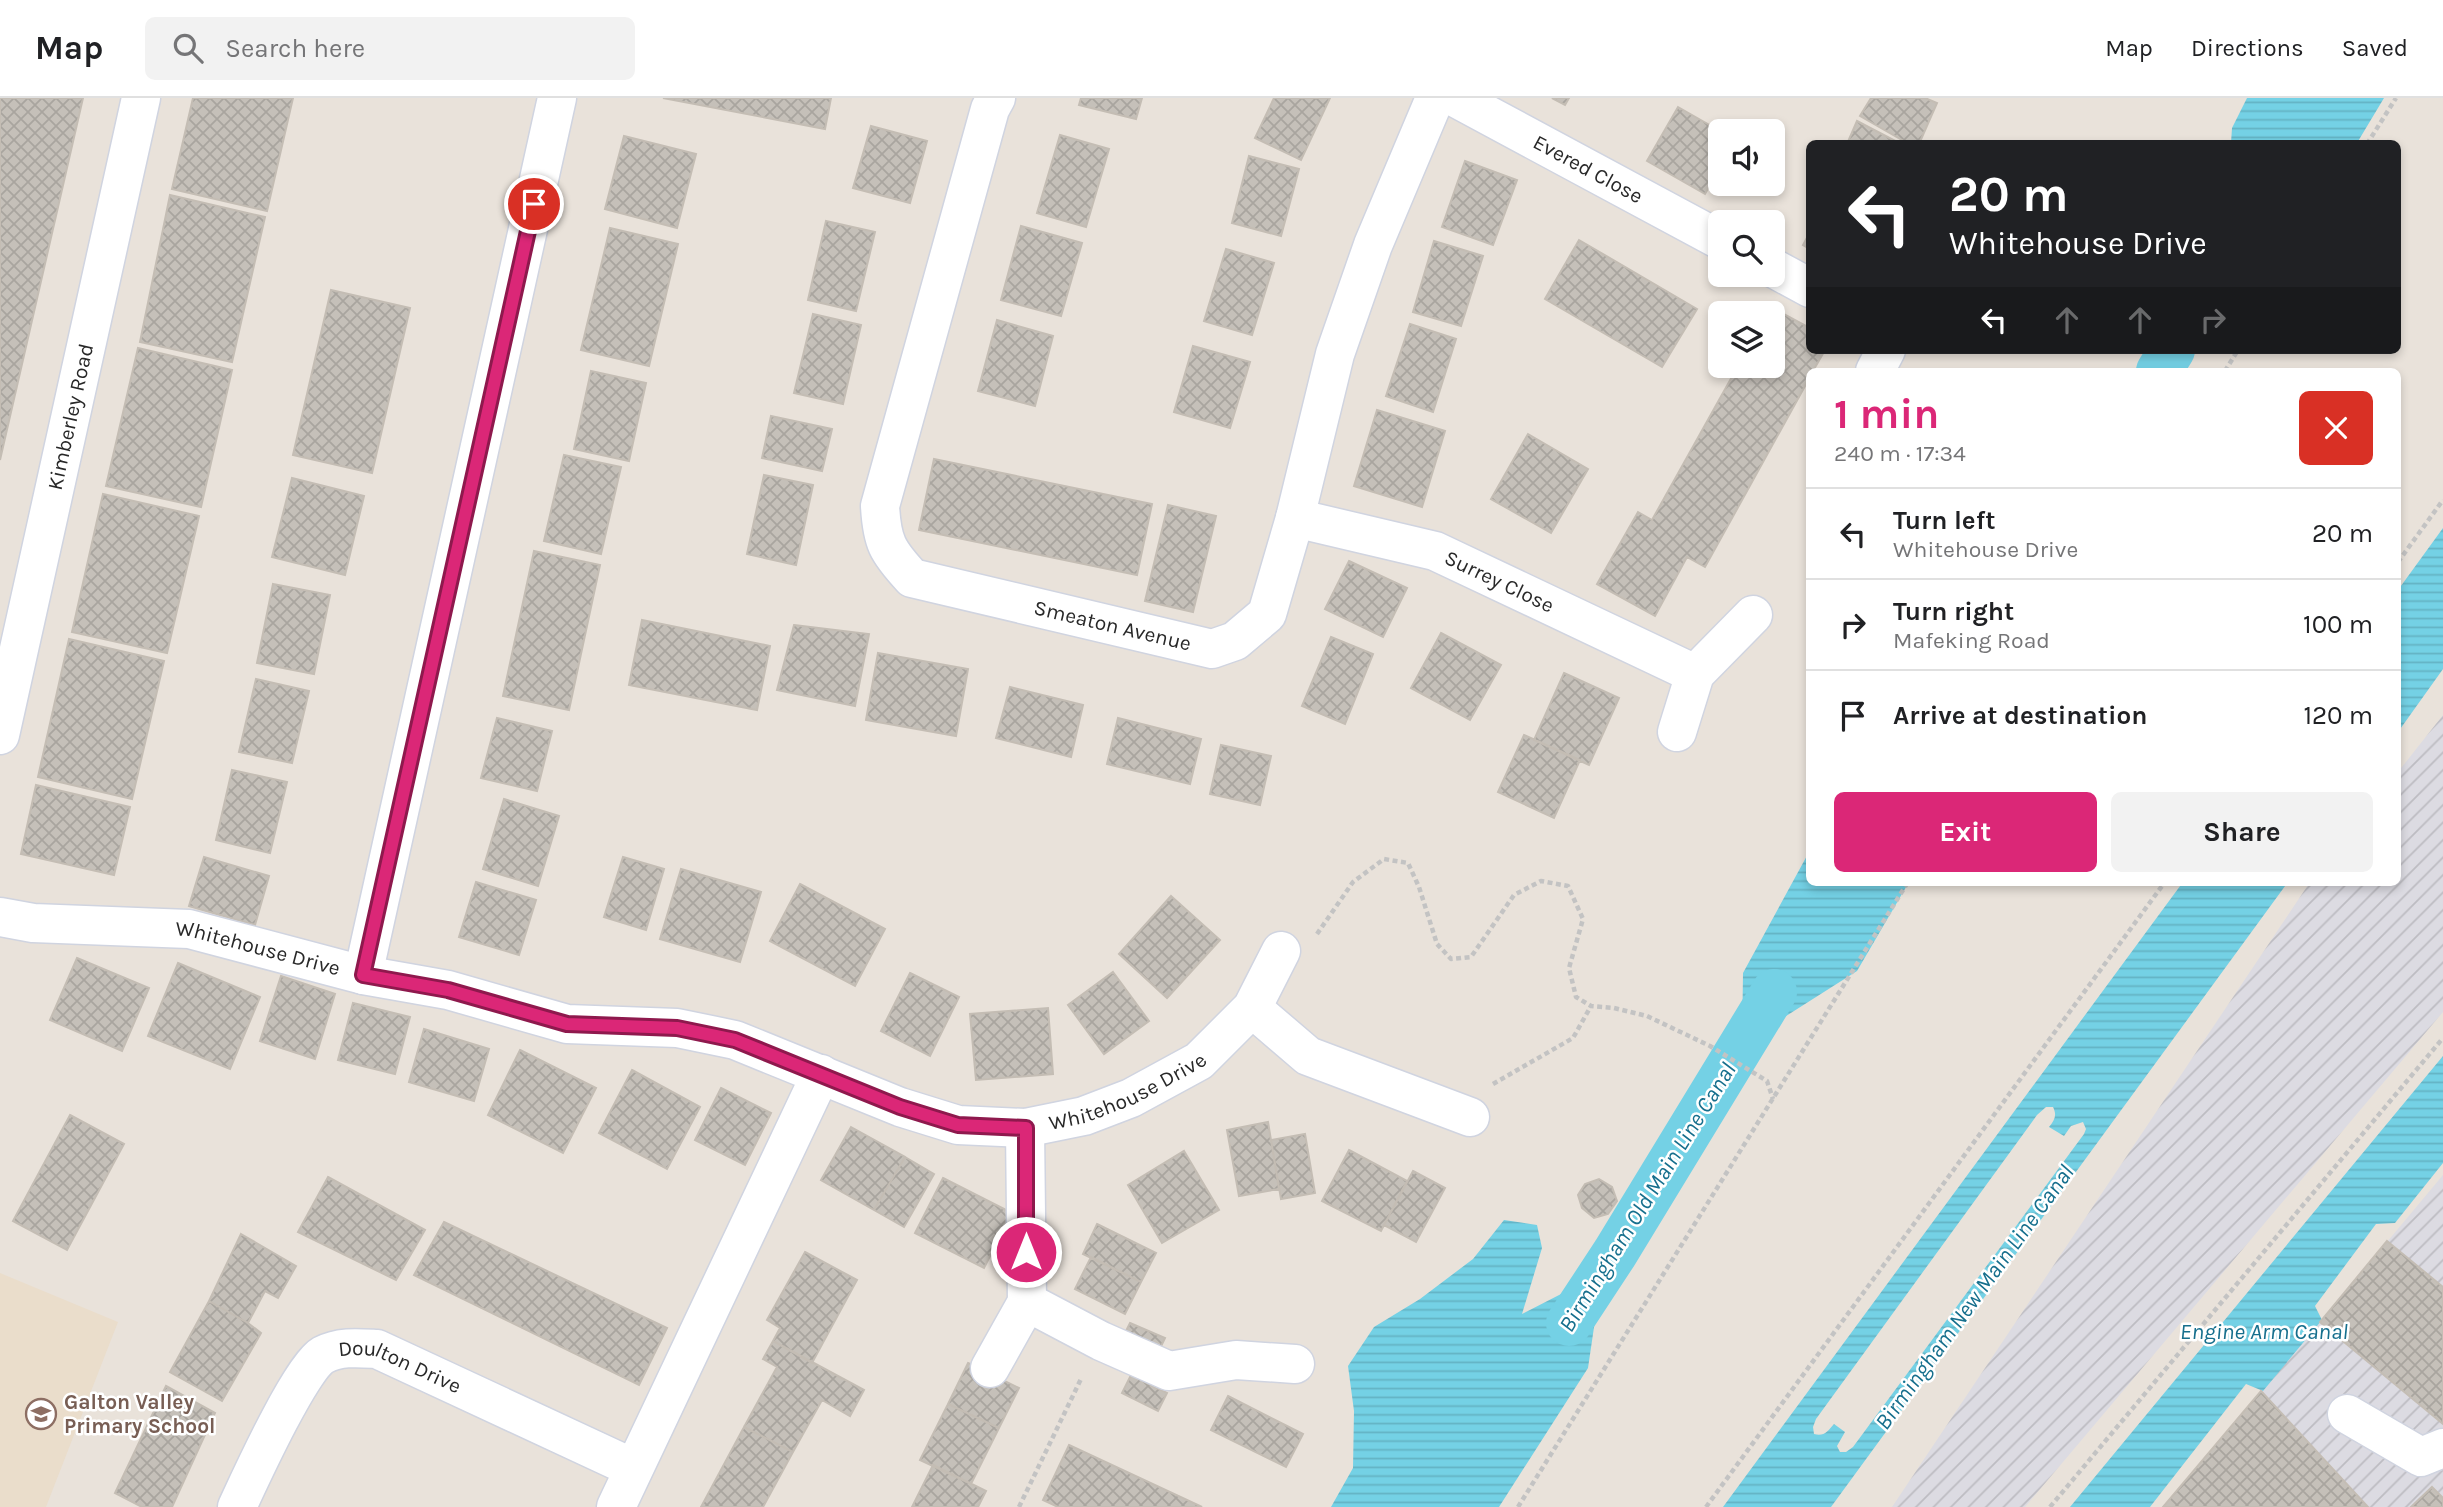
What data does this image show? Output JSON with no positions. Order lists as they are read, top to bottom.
{
  "streets": {
    "street": [
      "Evered Close",
      "Kimberley Road",
      "Surrey Close",
      "Smeaton Avenue",
      "Whitehouse Drive",
      "Doulton Drive"
    ]
  },
  "crossings": [
    ["Surrey Close", "Smeaton Avenue"]
  ],
  "water": ["Birmingham Old Main Line Canal", "Birmingham New Main Line Canal", "Engine Arm Canal"],
  "places": {
    "school or university": ["Galton Valley Primary School"]
  },
  "page": {
    "header": "Map",
    "search": "Search here",
    "nav": ["Map", "Directions", "Saved"],
    "turn": ["20 m", "Whitehouse Drive"],
    "heading": ["1 min", "240 m · 17:34"],
    "list": [
      {
        "name": "Turn left",
        "note": "Whitehouse Drive",
        "value": "20 m"
      },
      {
        "name": "Turn right",
        "note": "Mafeking Road",
        "value": "100 m"
      },
      {
        "name": "Arrive at destination",
        "value": "120 m"
      }
    ],
    "buttons": ["Exit", "Share"]
  }
}
